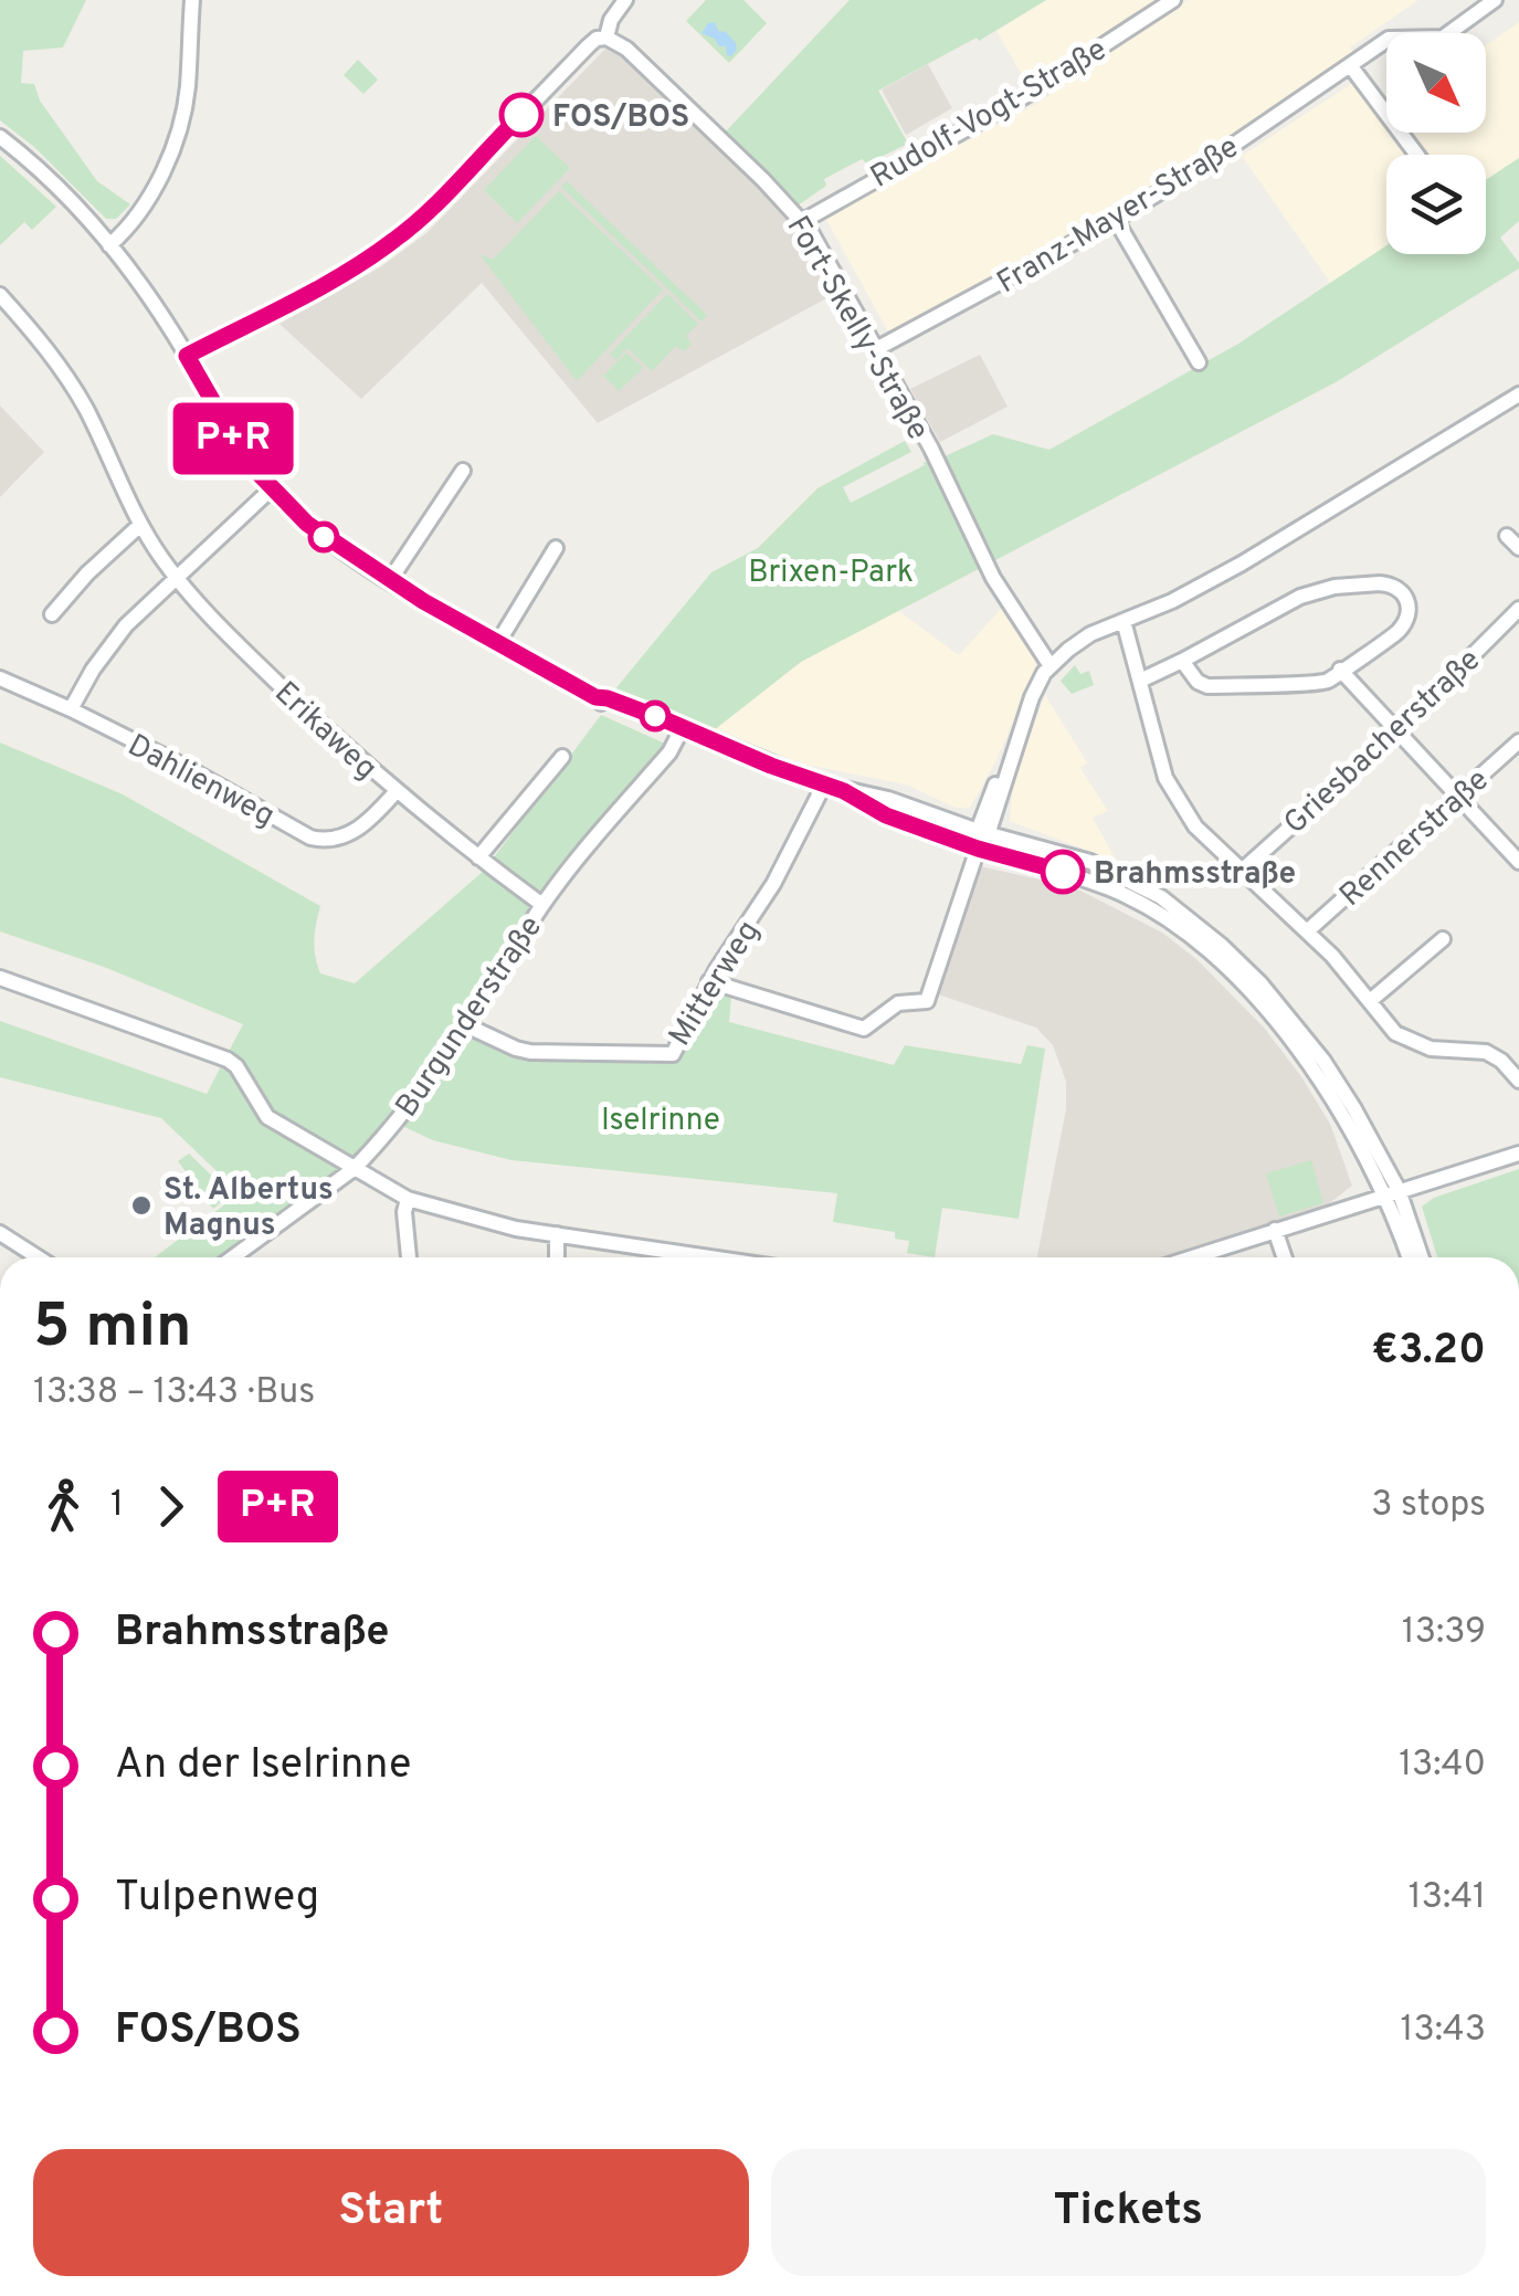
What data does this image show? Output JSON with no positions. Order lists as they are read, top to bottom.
{
  "streets": {
    "street": [
      "Rudolf-Vogt-Straße",
      "Franz-Mayer-Straße",
      "Fort-Skelly-Straße",
      "Erikaweg",
      "Griesbacherstraße",
      "Dahlienweg",
      "Rennerstraße",
      "Mitterweg",
      "Burgunderstraße"
    ]
  },
  "crossings": [
    ["Rudolf-Vogt-Straße", "Fort-Skelly-Straße"],
    ["Franz-Mayer-Straße", "Fort-Skelly-Straße"],
    ["Erikaweg", "Dahlienweg"],
    ["Erikaweg", "Burgunderstraße"],
    ["Mitterweg", "Burgunderstraße"]
  ],
  "parks": ["Brixen-Park", "Iselrinne"],
  "places": ["FOS/BOS", "Brahmsstraße", "St. Albertus Magnus"],
  "lines": ["bus line P+R"],
  "north": "bottom right",
  "page": {
    "on_map": "P+R",
    "heading": ["5 min", "13:38 – 13:43 · Bus", "€3.20"],
    "legs": ["1", "P+R", "3 stops"],
    "list": [
      {
        "name": "Brahmsstraße",
        "value": "13:39"
      },
      {
        "name": "An der Iselrinne",
        "value": "13:40"
      },
      {
        "name": "Tulpenweg",
        "value": "13:41"
      },
      {
        "name": "FOS/BOS",
        "value": "13:43"
      }
    ],
    "buttons": ["Start", "Tickets"]
  }
}
